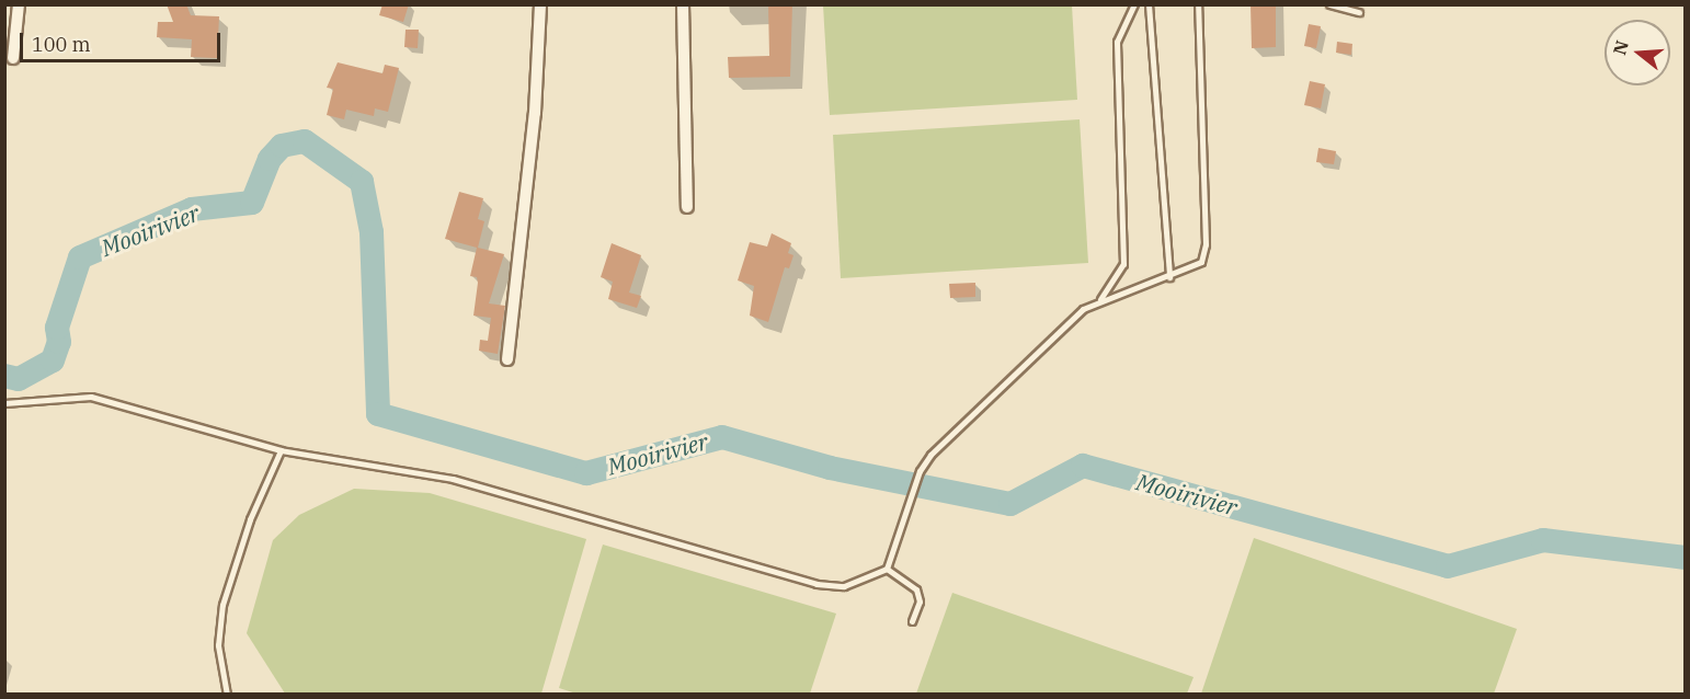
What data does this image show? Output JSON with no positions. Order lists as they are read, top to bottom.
{
  "water": ["Mooirivier"],
  "scale_bar": "100 m",
  "north": "left"
}
